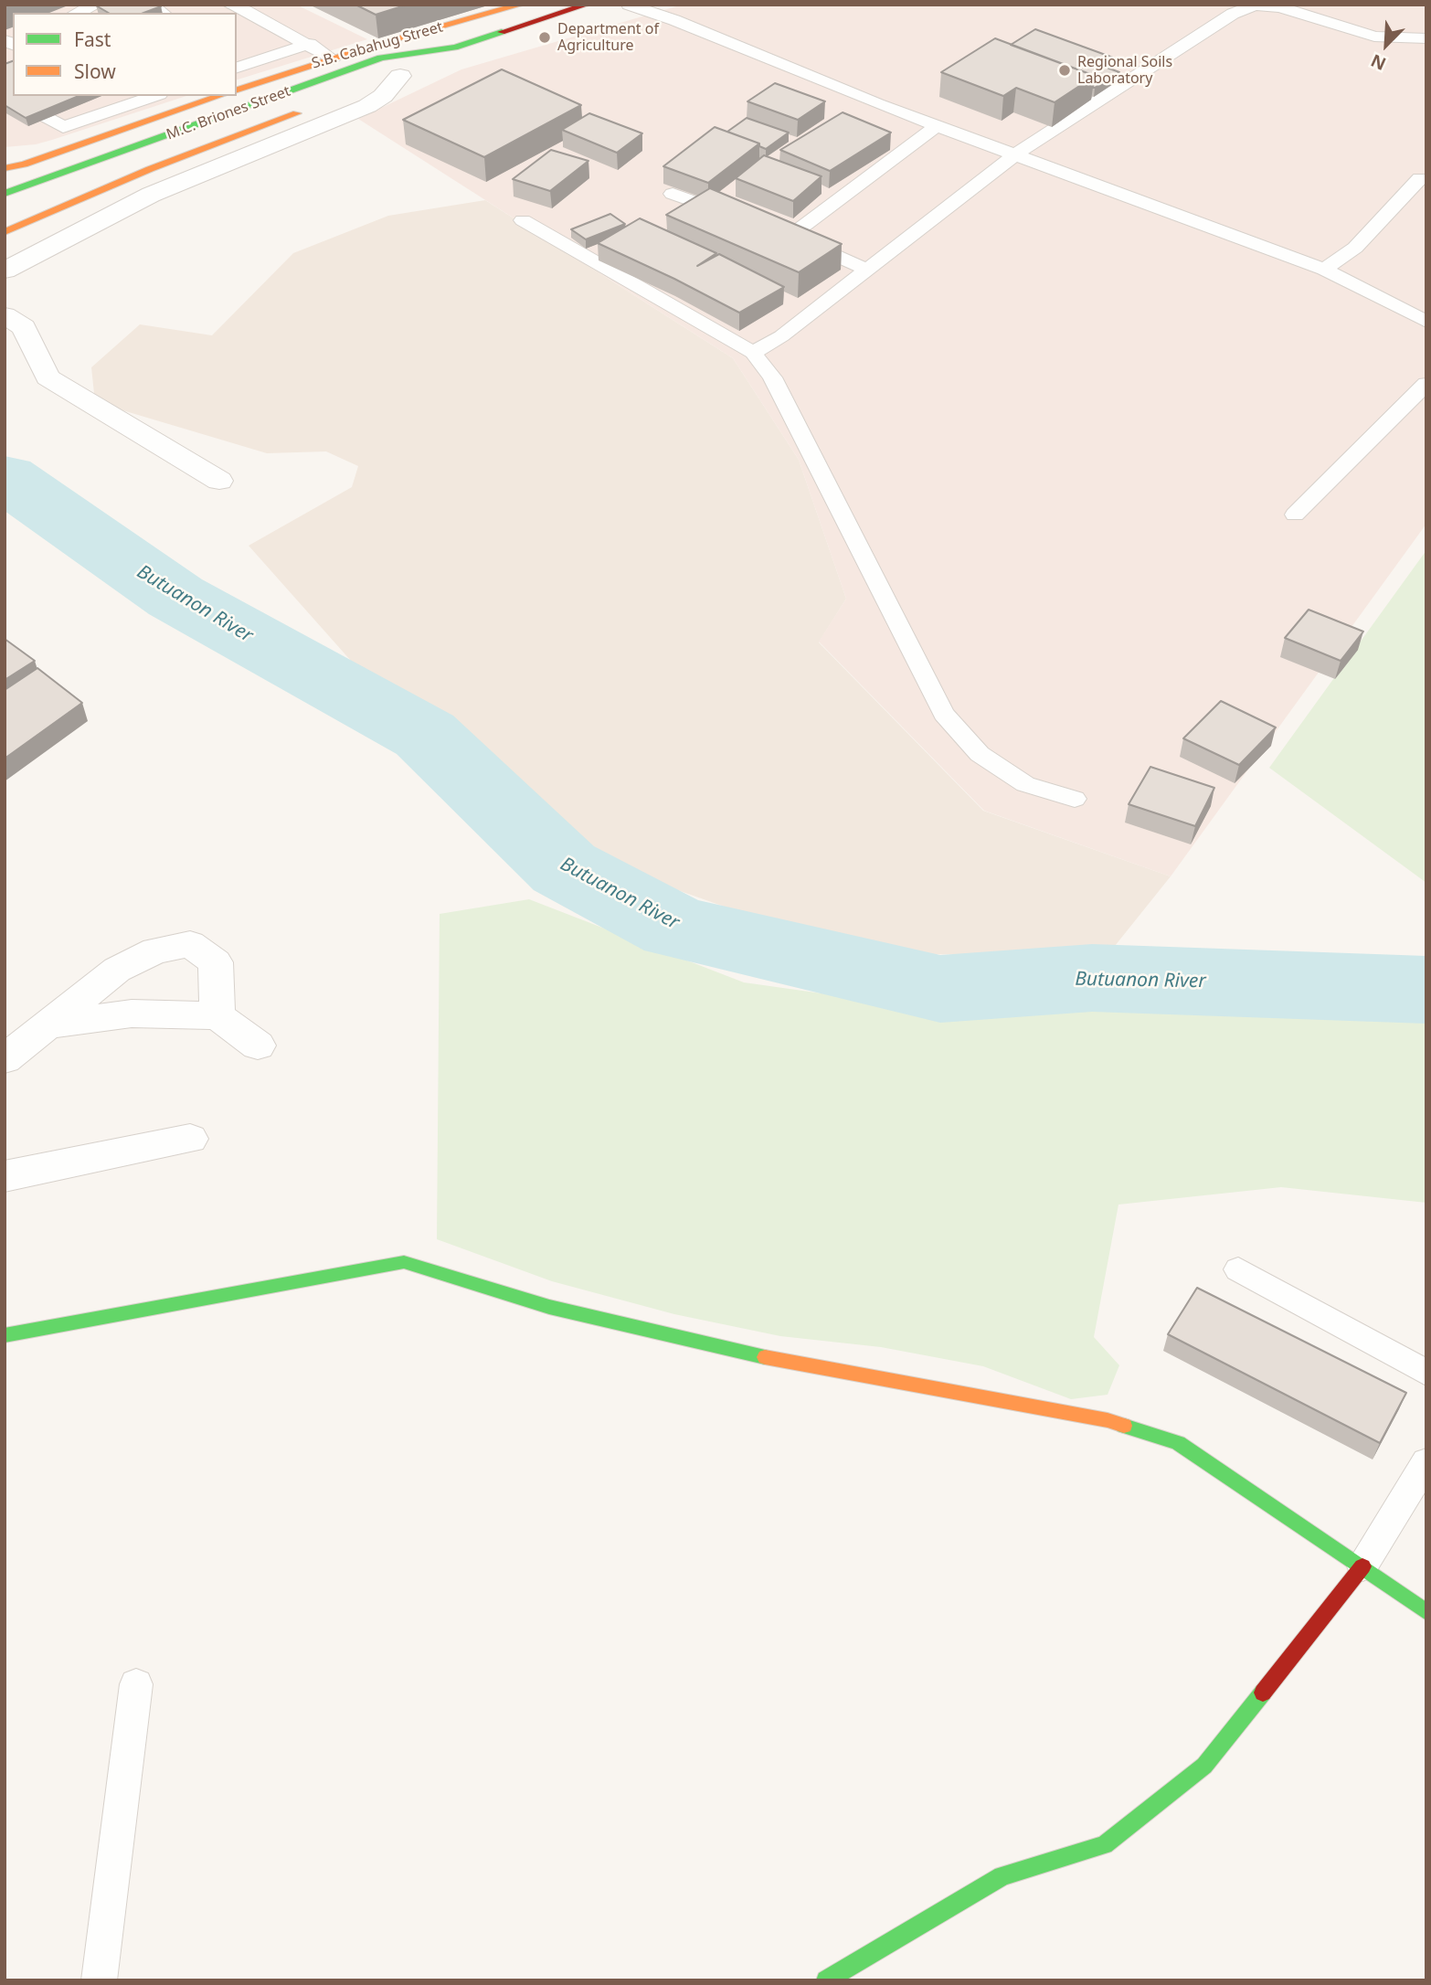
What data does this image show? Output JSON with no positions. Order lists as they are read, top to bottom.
{
  "streets": {
    "street": ["S.B. Cabahug Street", "M.C. Briones Street"]
  },
  "water": ["Butuanon River"],
  "places": ["Department of Agriculture", "Regional Soils Laboratory"],
  "legend": ["Fast", "Slow"],
  "north": "bottom left"
}
